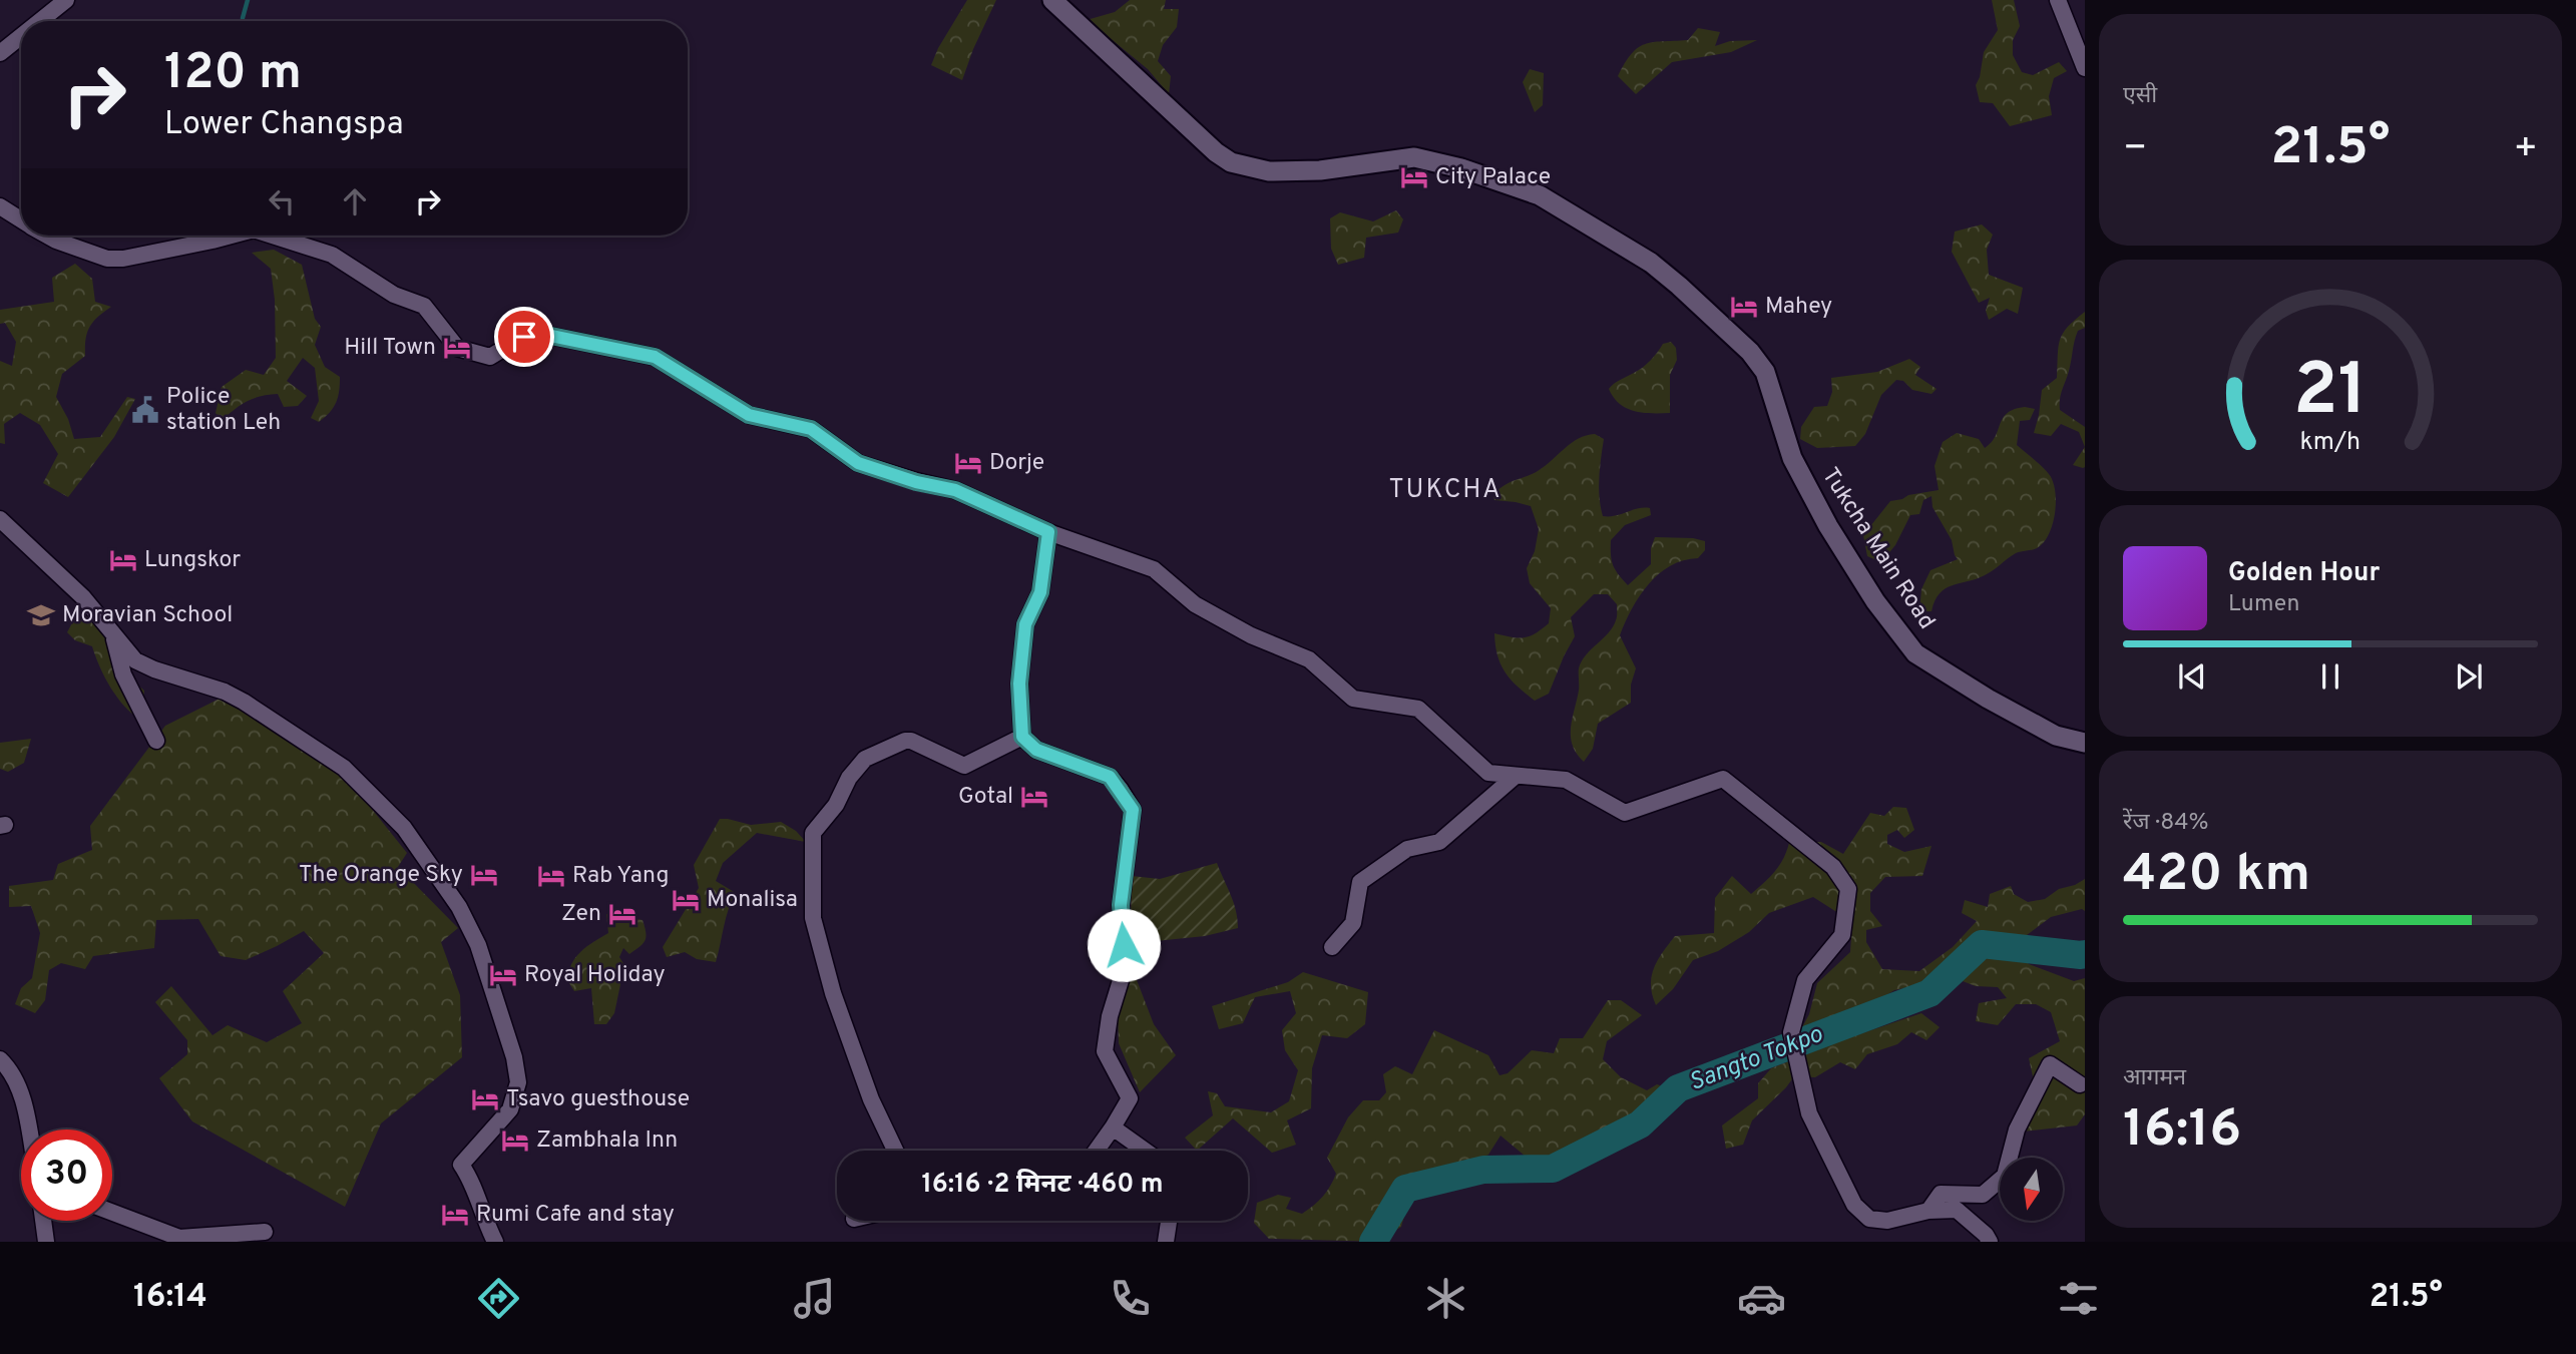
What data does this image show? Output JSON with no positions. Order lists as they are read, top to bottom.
{
  "streets": {
    "street": ["Tukcha Main Road"]
  },
  "districts": ["TUKCHA"],
  "water": ["Sangto Tokpo"],
  "places": {
    "hotel": [
      "City Palace",
      "Mahey",
      "Hill Town",
      "Dorje",
      "Lungskor",
      "Gotal",
      "The Orange Sky",
      "Rab Yang",
      "Monalisa",
      "Zen",
      "Royal Holiday",
      "Tsavo guesthouse",
      "Zambhala Inn",
      "Rumi Cafe and stay"
    ],
    "public building": ["Police station Leh"],
    "school or university": ["Moravian School"]
  },
  "north": "bottom",
  "page": {
    "tile": [
      "एसी",
      ["रेंज · 84%", "420 km"],
      ["आगमन", "16:16"]
    ],
    "turn": ["120 m", "Lower Changspa"],
    "heat": ["−", "21.5°", "+"],
    "song": ["Golden Hour", "Lumen"],
    "limit": "30",
    "trip": "16:16 · 2 मिनट · 460 m",
    "tabs": ["16:14", "21.5°"],
    "gauge": ["21", "km/h"]
  }
}
